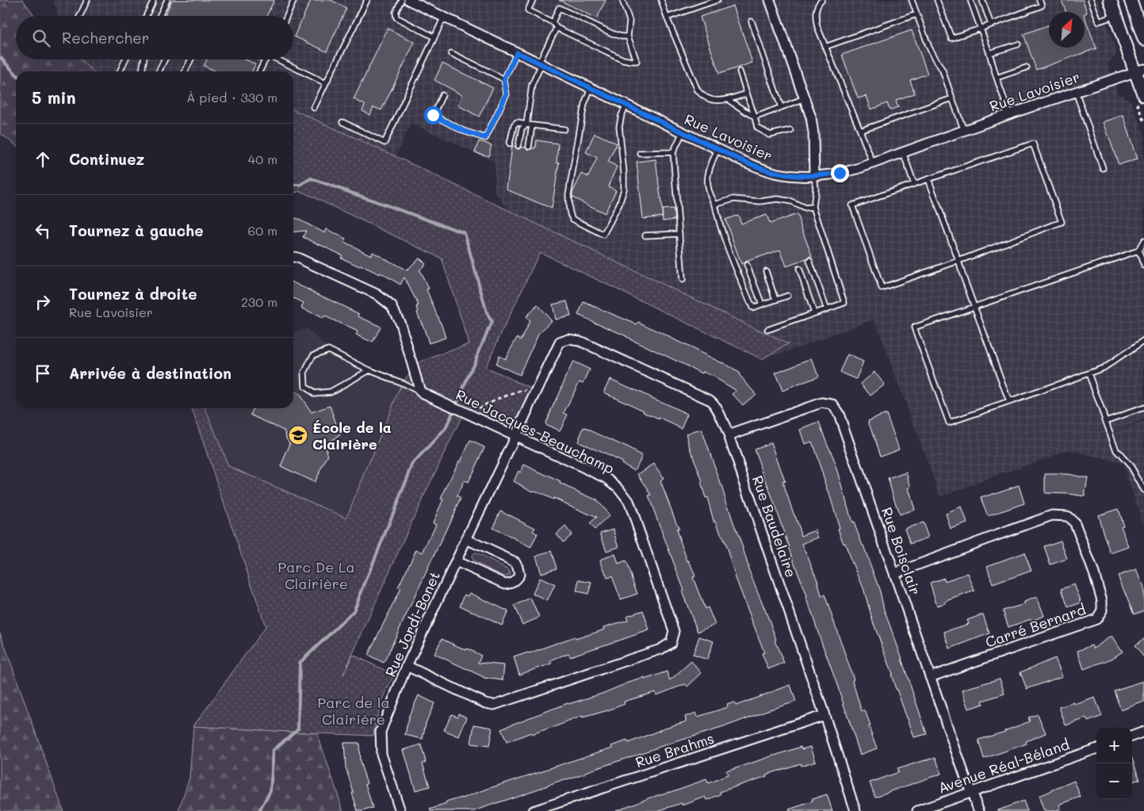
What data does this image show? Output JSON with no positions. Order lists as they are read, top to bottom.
{
  "streets": {
    "street": [
      "Rue Lavoisier",
      "Rue Jacques-Beauchamp",
      "Rue Baudelaire",
      "Rue Boisclair",
      "Rue Jordi-Bonet",
      "Carré Bernard",
      "Rue Brahms",
      "Avenue Réal-Béland"
    ]
  },
  "crossings": [
    ["Rue Jacques-Beauchamp", "Rue Jordi-Bonet"],
    ["Rue Baudelaire", "Rue Boisclair"],
    ["Rue Baudelaire", "Rue Jordi-Bonet"],
    ["Rue Baudelaire", "Rue Brahms"],
    ["Rue Boisclair", "Carré Bernard"],
    ["Rue Boisclair", "Avenue Réal-Béland"]
  ],
  "parks": ["Parc De La Clairière", "Parc de la Clairière"],
  "places": {
    "school or university": ["École de la Clairière"]
  },
  "north": "top right",
  "page": {
    "search": "Rechercher",
    "heading": ["5 min", "À pied · 330 m"],
    "list": [
      ["Continuez", "40 m"],
      ["Tournez à gauche", "60 m"],
      ["Tournez à droite", "Rue Lavoisier", "230 m"],
      "Arrivée à destination"
    ],
    "map_buttons": ["+", "−"]
  }
}
